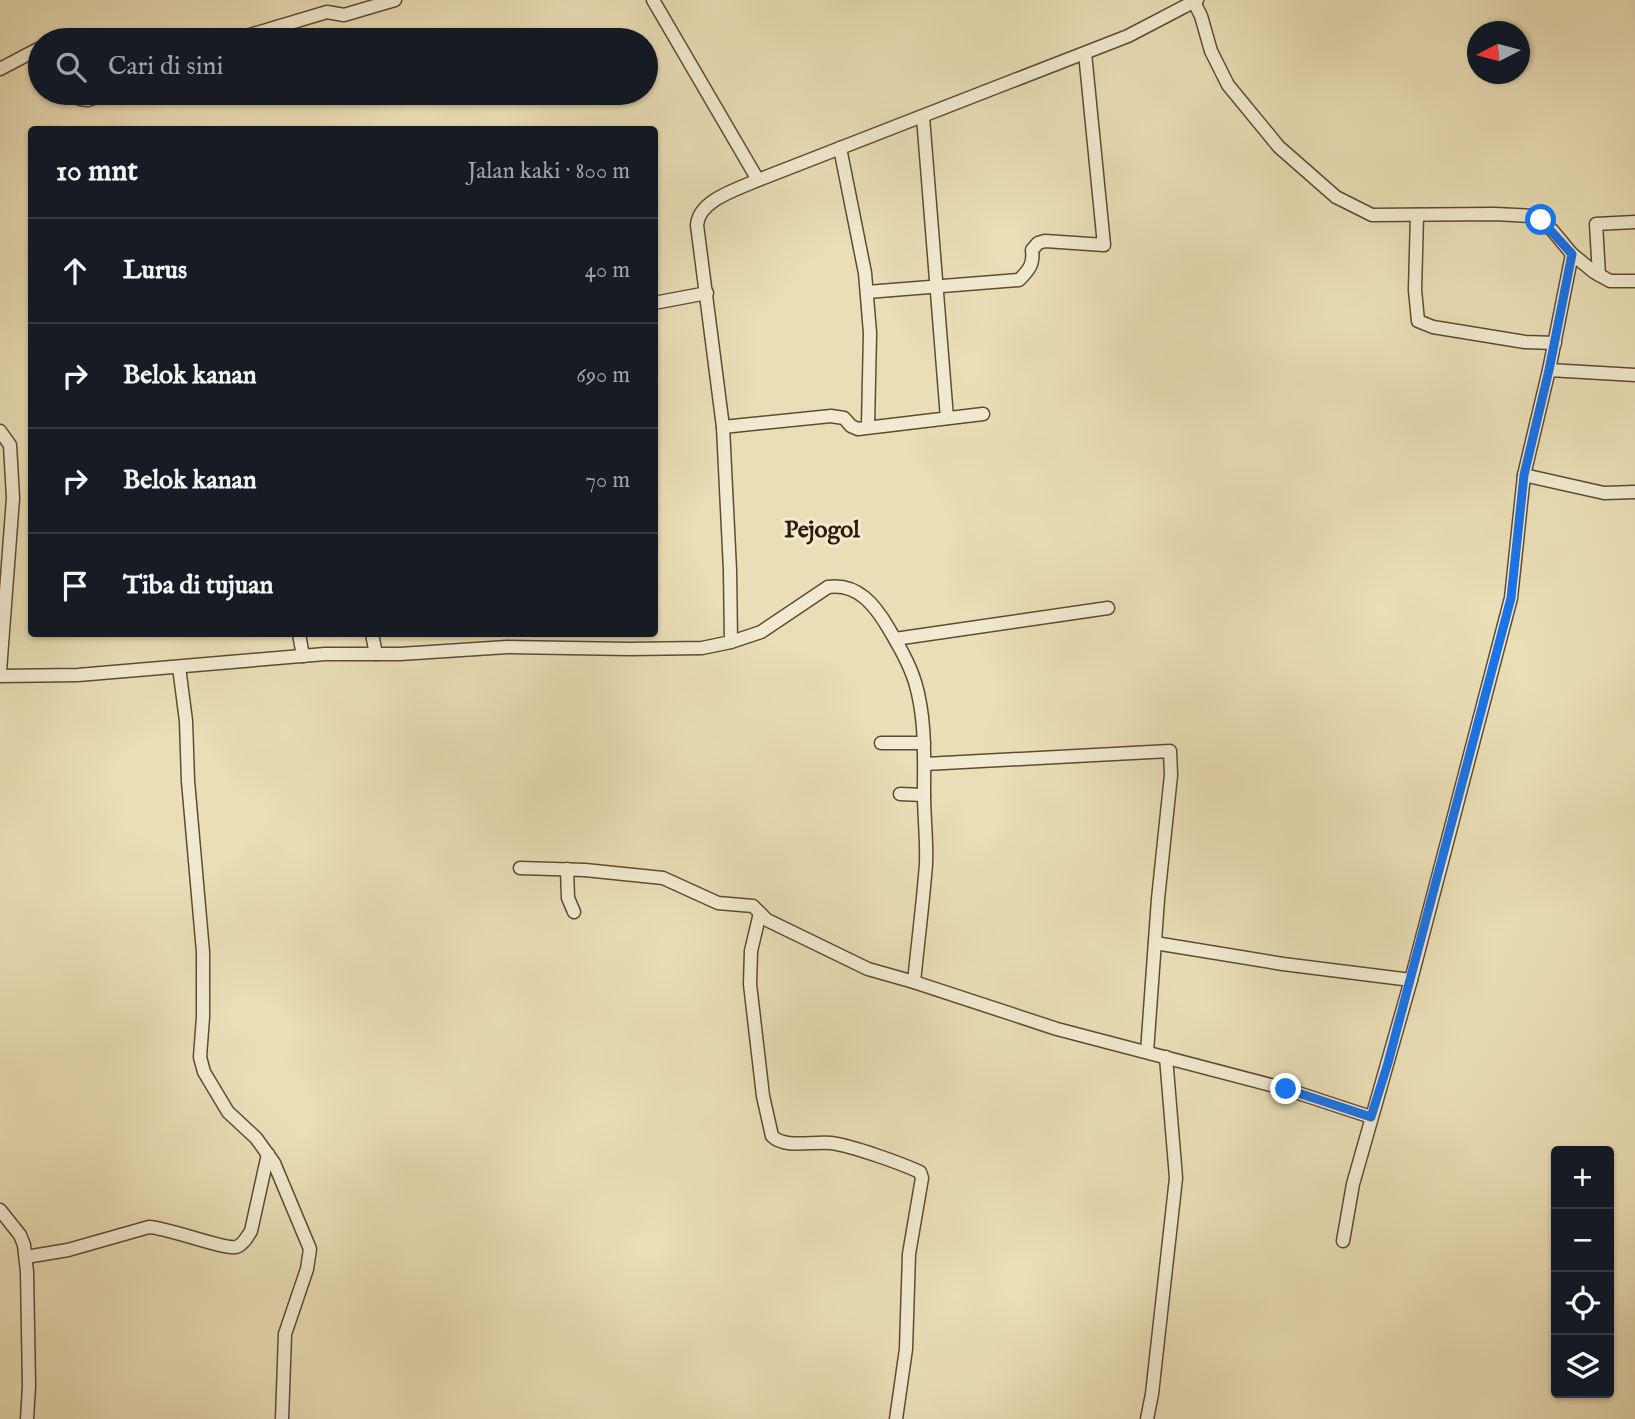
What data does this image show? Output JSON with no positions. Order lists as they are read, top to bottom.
{
  "districts": ["Pejogol"],
  "north": "left",
  "page": {
    "search": "Cari di sini",
    "heading": ["10 mnt", "Jalan kaki · 800 m"],
    "list": [
      ["Lurus", "40 m"],
      ["Belok kanan", "690 m"],
      ["Belok kanan", "70 m"],
      "Tiba di tujuan"
    ],
    "map_buttons": ["+", "−"]
  }
}
